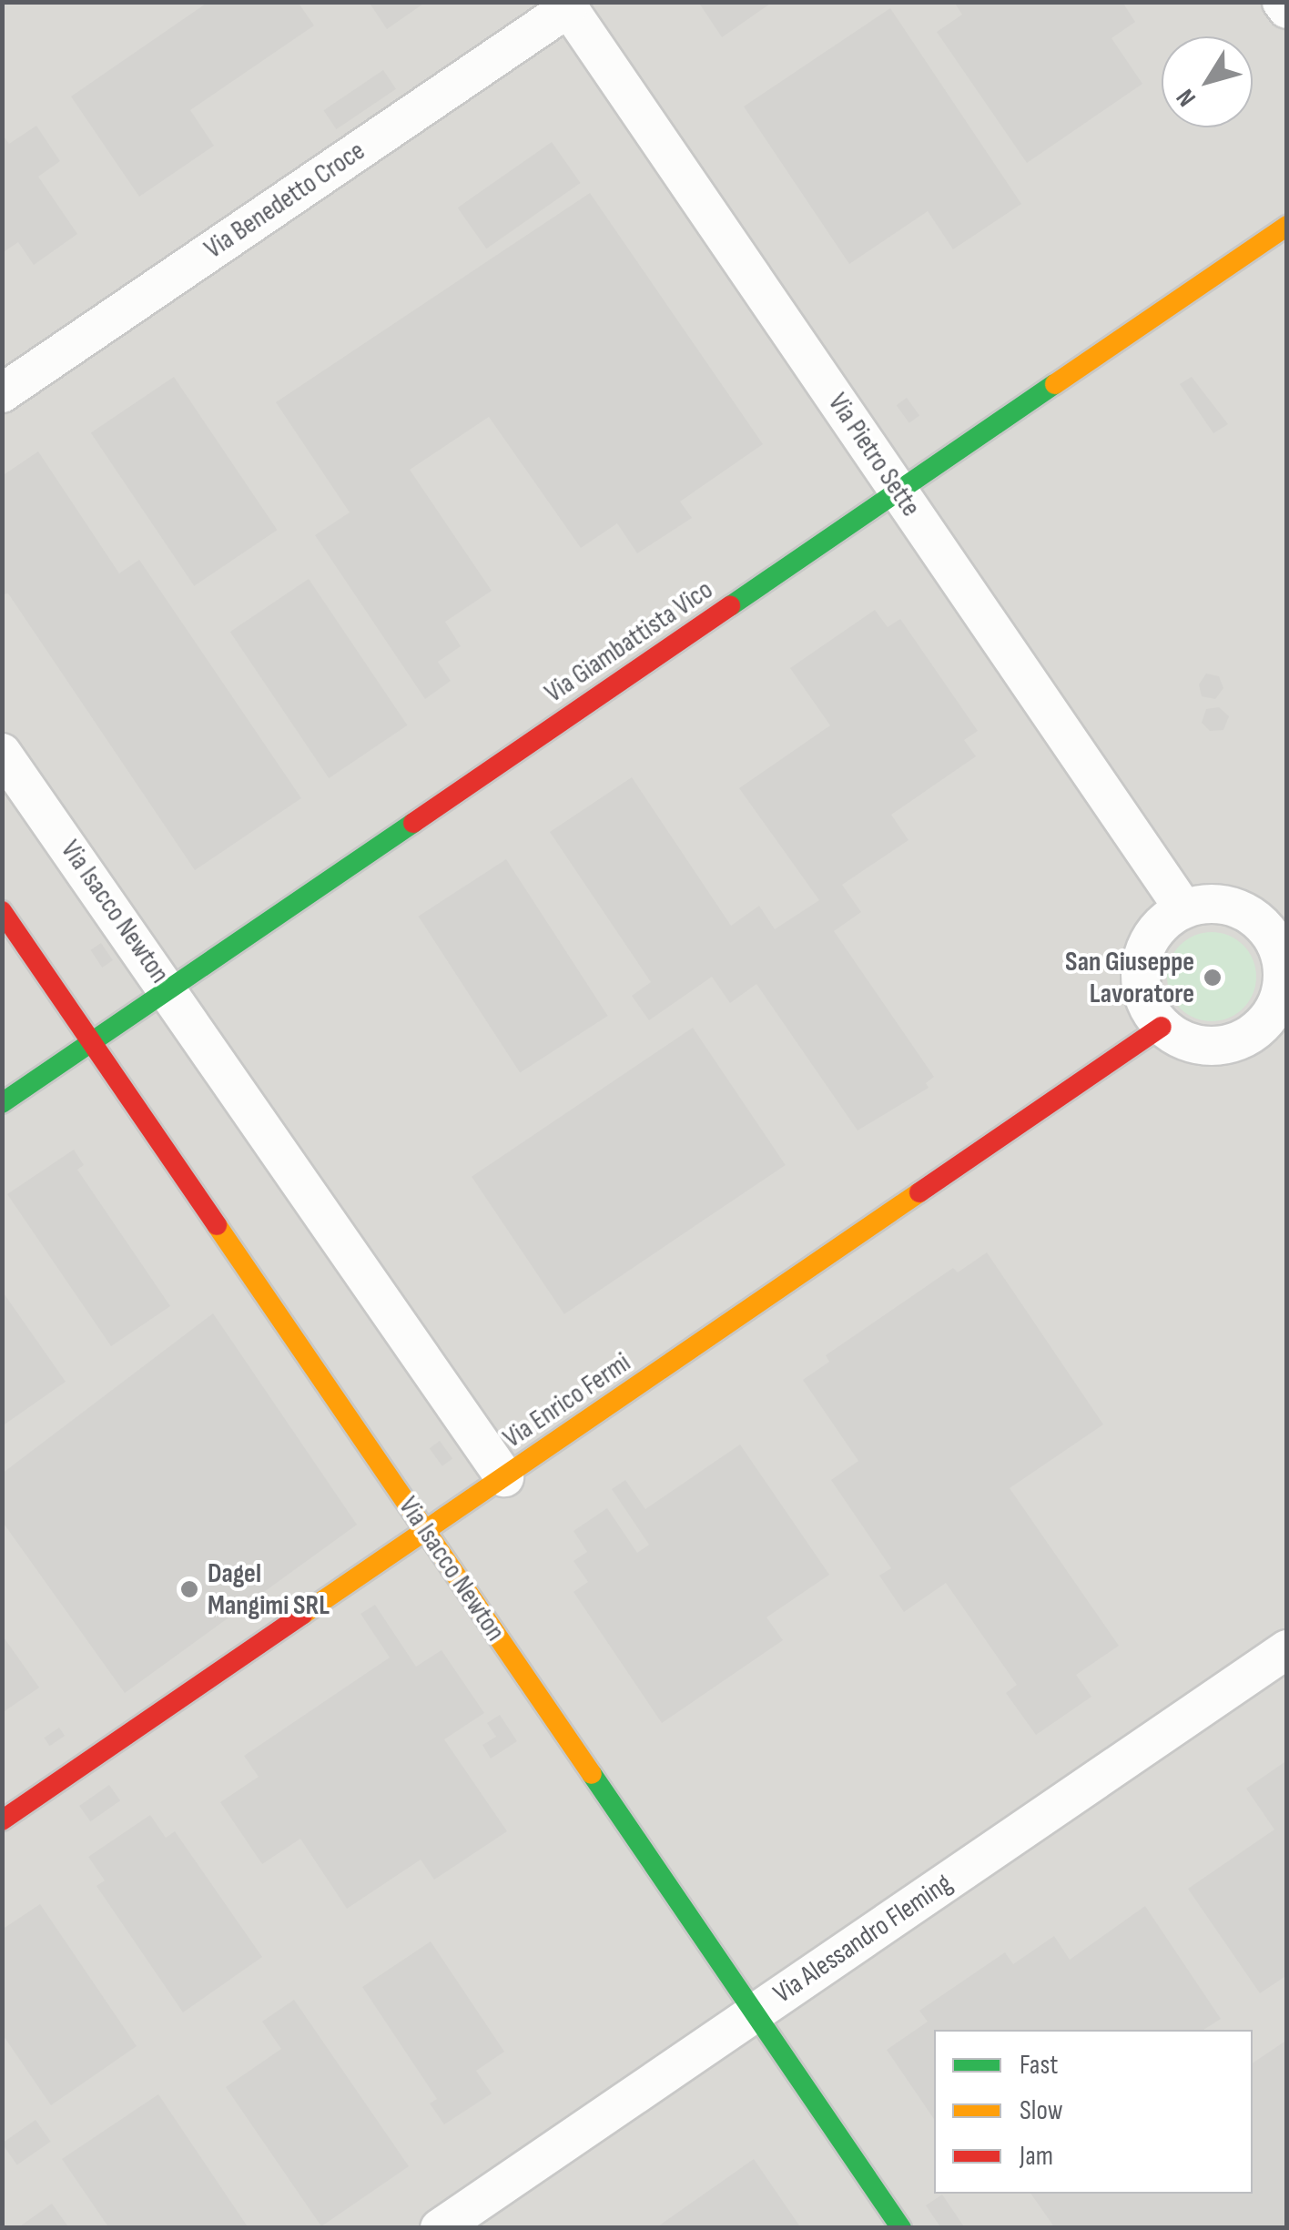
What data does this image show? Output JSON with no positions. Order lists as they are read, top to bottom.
{
  "streets": {
    "street": [
      "Via Benedetto Croce",
      "Via Pietro Sette",
      "Via Giambattista Vico",
      "Via Isacco Newton",
      "Via Enrico Fermi",
      "Via Alessandro Fleming"
    ]
  },
  "crossings": [
    ["Via Benedetto Croce", "Via Pietro Sette"],
    ["Via Pietro Sette", "Via Giambattista Vico"],
    ["Via Pietro Sette", "Via Enrico Fermi"],
    ["Via Giambattista Vico", "Via Isacco Newton"],
    ["Via Isacco Newton", "Via Enrico Fermi"],
    ["Via Isacco Newton", "Via Alessandro Fleming"]
  ],
  "places": ["San Giuseppe Lavoratore", "Dagel Mangimi SRL"],
  "legend": ["Fast", "Slow", "Jam"],
  "north": "bottom left"
}
